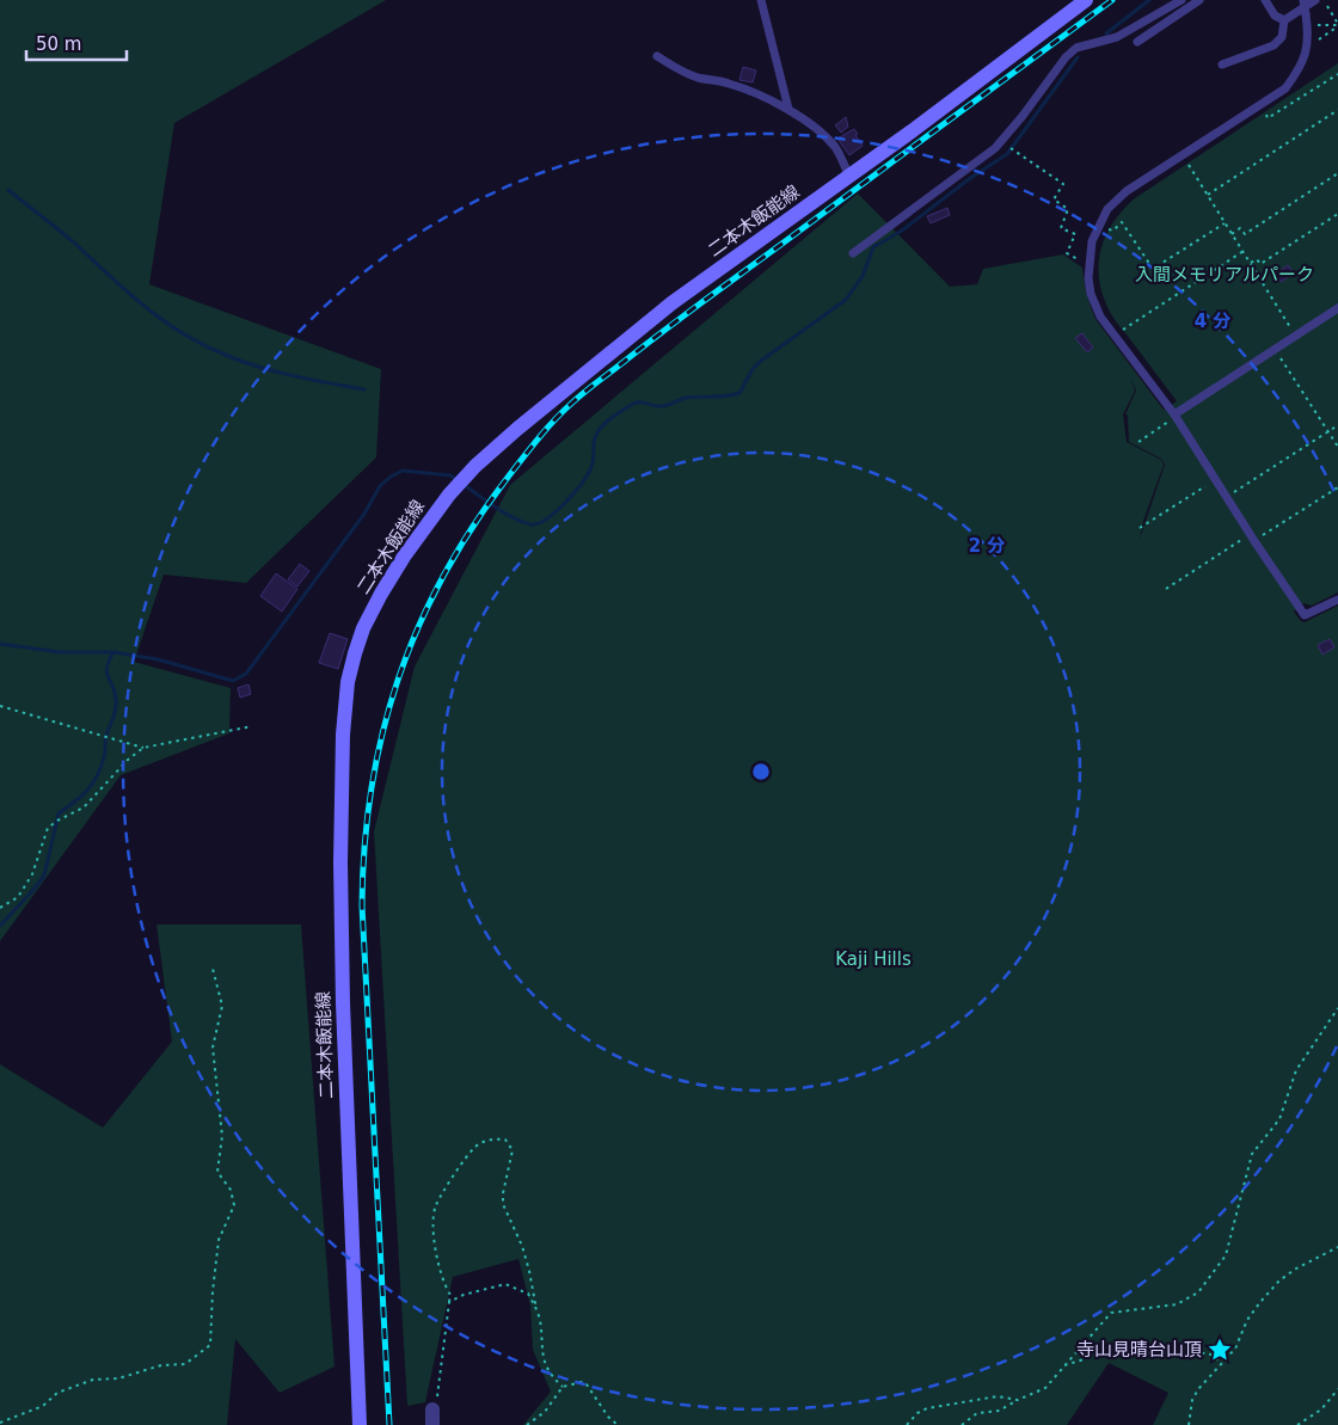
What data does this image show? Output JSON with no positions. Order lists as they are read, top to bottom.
{
  "streets": {
    "main road": ["二本木飯能線"]
  },
  "parks": ["入間メモリアルパーク", "Kaji Hills"],
  "places": {
    "place": ["寺山見晴台山頂"]
  },
  "scale_bar": "50 m",
  "rings": ["4 分", "2 分"]
}
